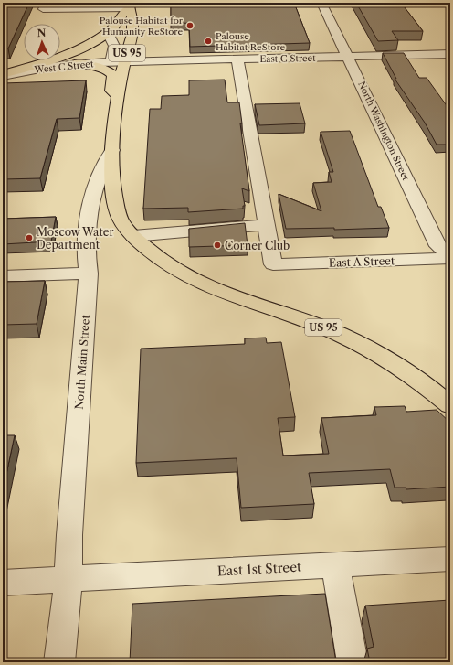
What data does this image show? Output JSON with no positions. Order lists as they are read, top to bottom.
{
  "streets": {
    "highway": ["US 95", "North Main Street"],
    "street": [
      "East C Street",
      "West C Street",
      "North Washington Street",
      "East A Street",
      "East 1st Street"
    ]
  },
  "crossings": [
    ["US 95", "West C Street"],
    ["US 95", "North Main Street"],
    ["East C Street", "West C Street"],
    ["East C Street", "North Washington Street"],
    ["East C Street", "North Main Street"],
    ["West C Street", "North Main Street"],
    ["North Main Street", "East 1st Street"]
  ],
  "places": [
    "Palouse Habitat for Humanity ReStore",
    "Palouse Habitat ReStore",
    "Moscow Water Department",
    "Corner Club"
  ],
  "north": "top"
}
